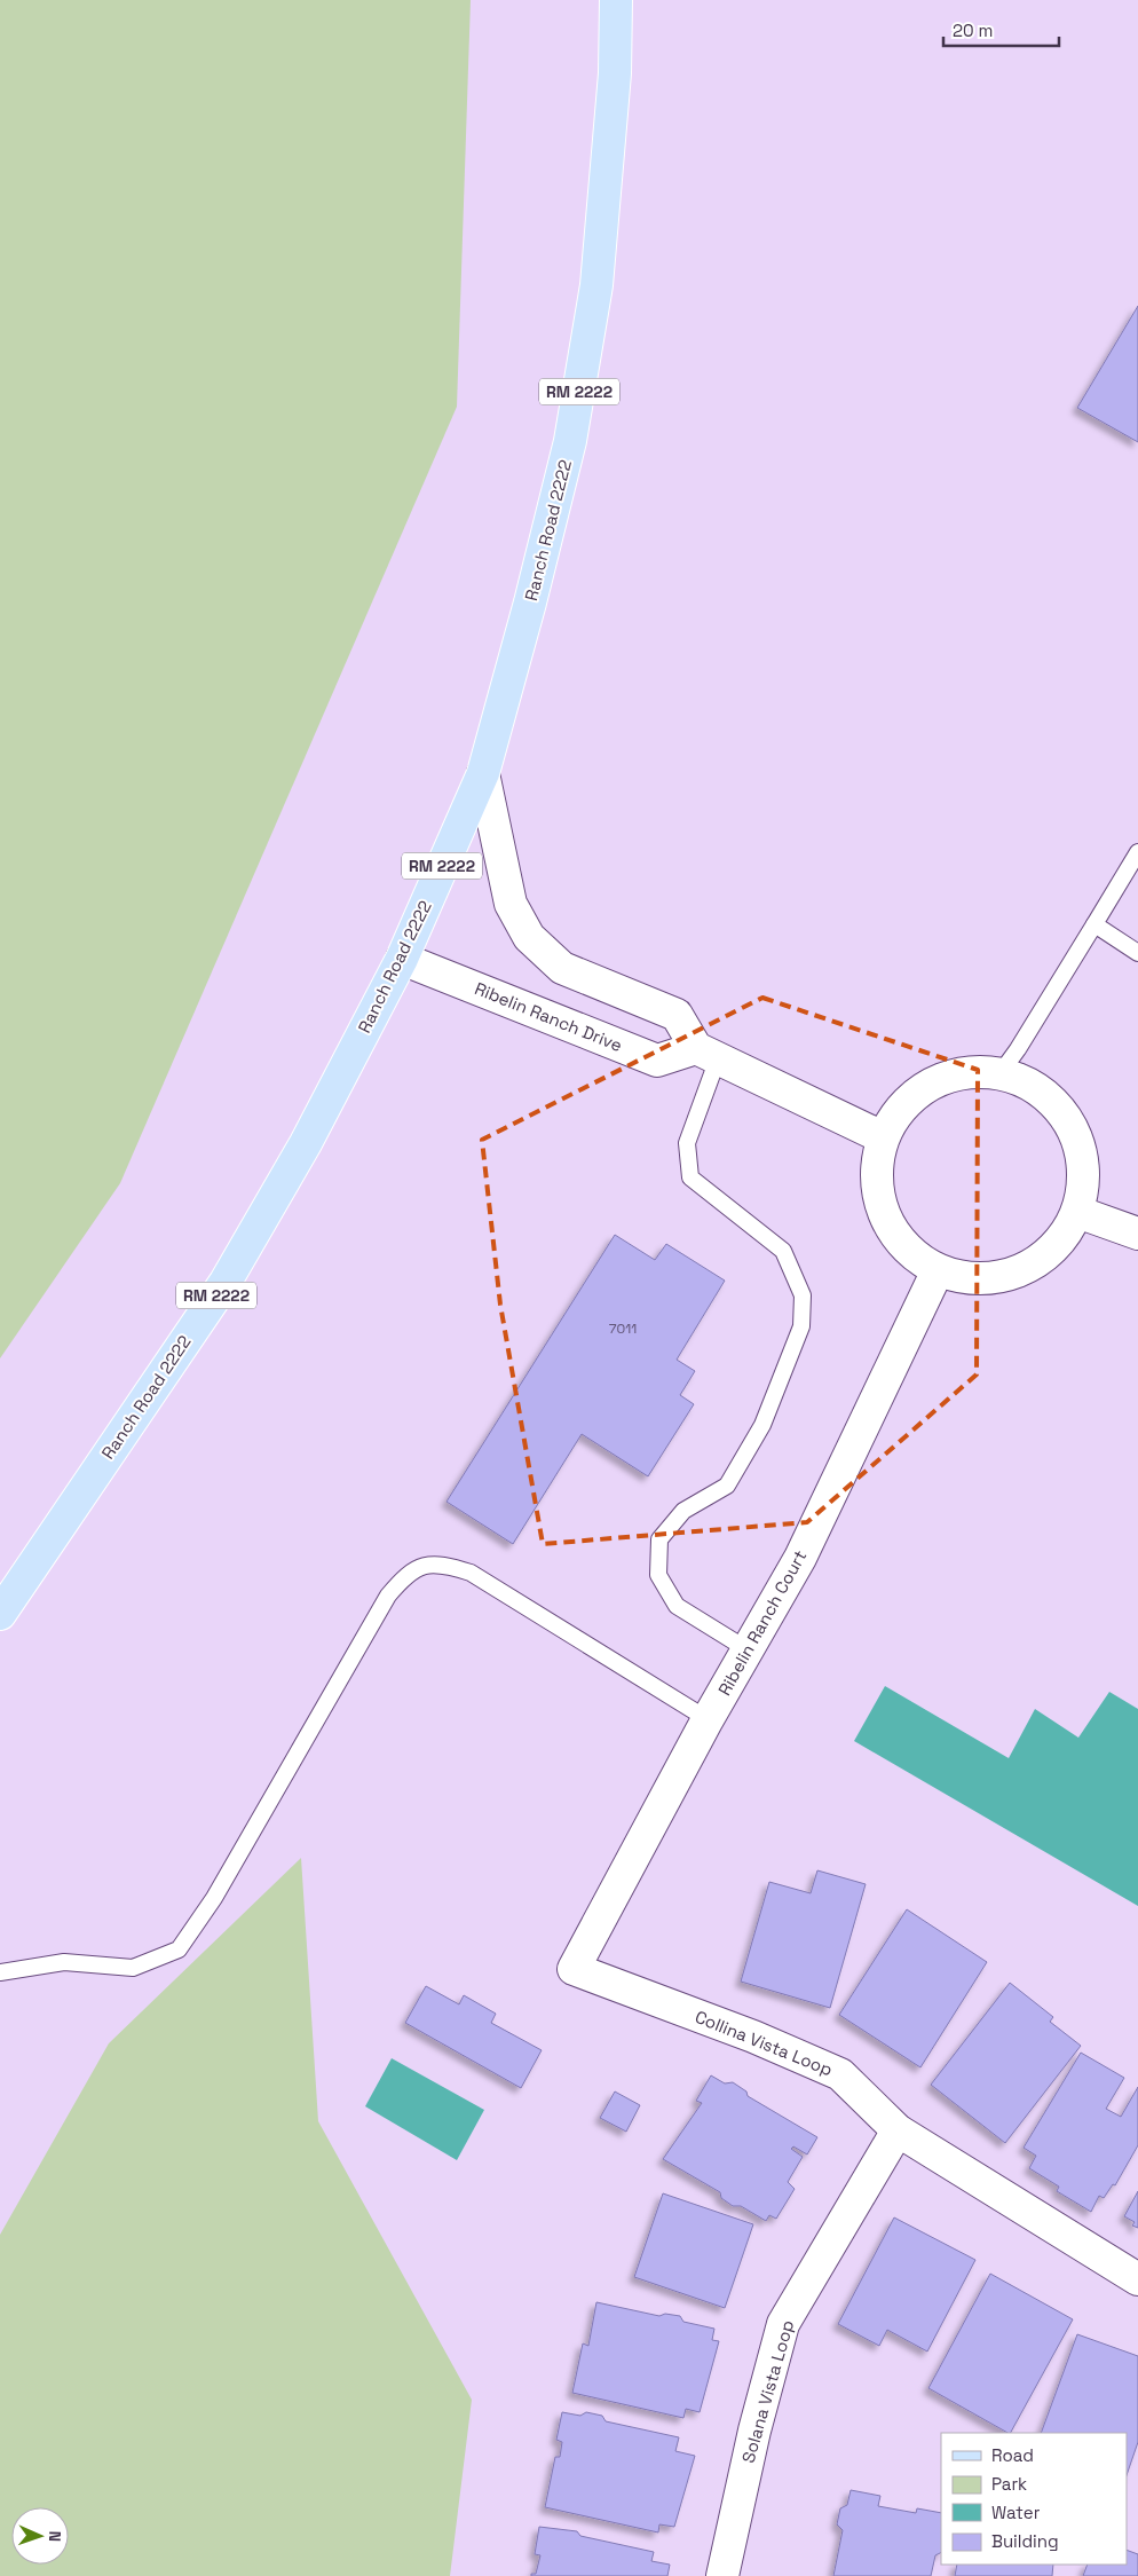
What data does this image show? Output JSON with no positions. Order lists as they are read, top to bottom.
{
  "streets": {
    "main road": ["RM 2222", "Ranch Road 2222"],
    "street": [
      "Ribelin Ranch Drive",
      "Ribelin Ranch Court",
      "Collina Vista Loop",
      "Solana Vista Loop"
    ]
  },
  "crossings": [
    ["Ranch Road 2222", "Ribelin Ranch Drive"],
    ["Ribelin Ranch Court", "Collina Vista Loop"],
    ["Collina Vista Loop", "Solana Vista Loop"]
  ],
  "house_numbers": ["7011"],
  "legend": [
    "Road",
    "Park",
    "Water",
    "Building"
  ],
  "scale_bar": "20 m",
  "north": "right"
}
